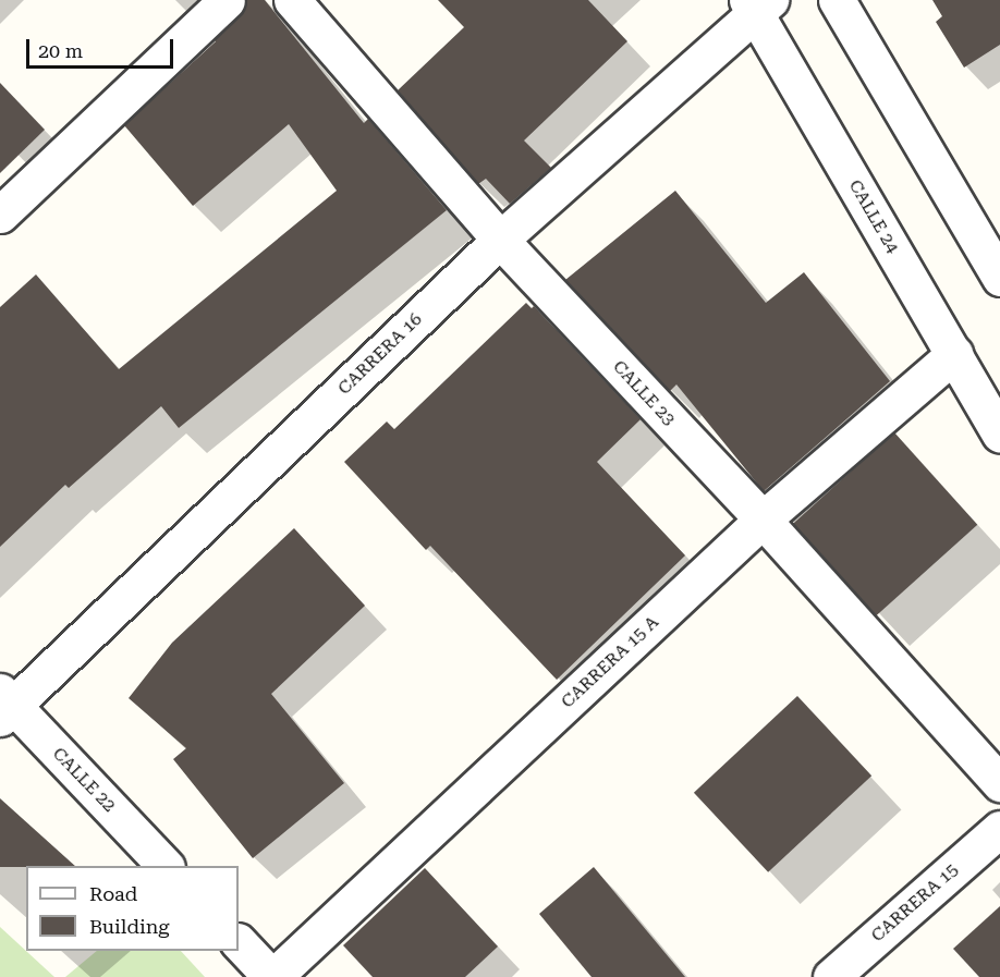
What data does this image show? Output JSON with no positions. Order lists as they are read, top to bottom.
{
  "streets": {
    "street": [
      "CALLE 24",
      "CARRERA 16",
      "CALLE 23",
      "CARRERA 15 A",
      "CALLE 22",
      "CARRERA 15"
    ]
  },
  "crossings": [
    ["CALLE 24", "CARRERA 16"],
    ["CALLE 24", "CARRERA 15 A"],
    ["CARRERA 16", "CALLE 23"],
    ["CARRERA 16", "CALLE 22"],
    ["CALLE 23", "CARRERA 15 A"]
  ],
  "legend": ["Road", "Building"],
  "scale_bar": "20 m"
}
